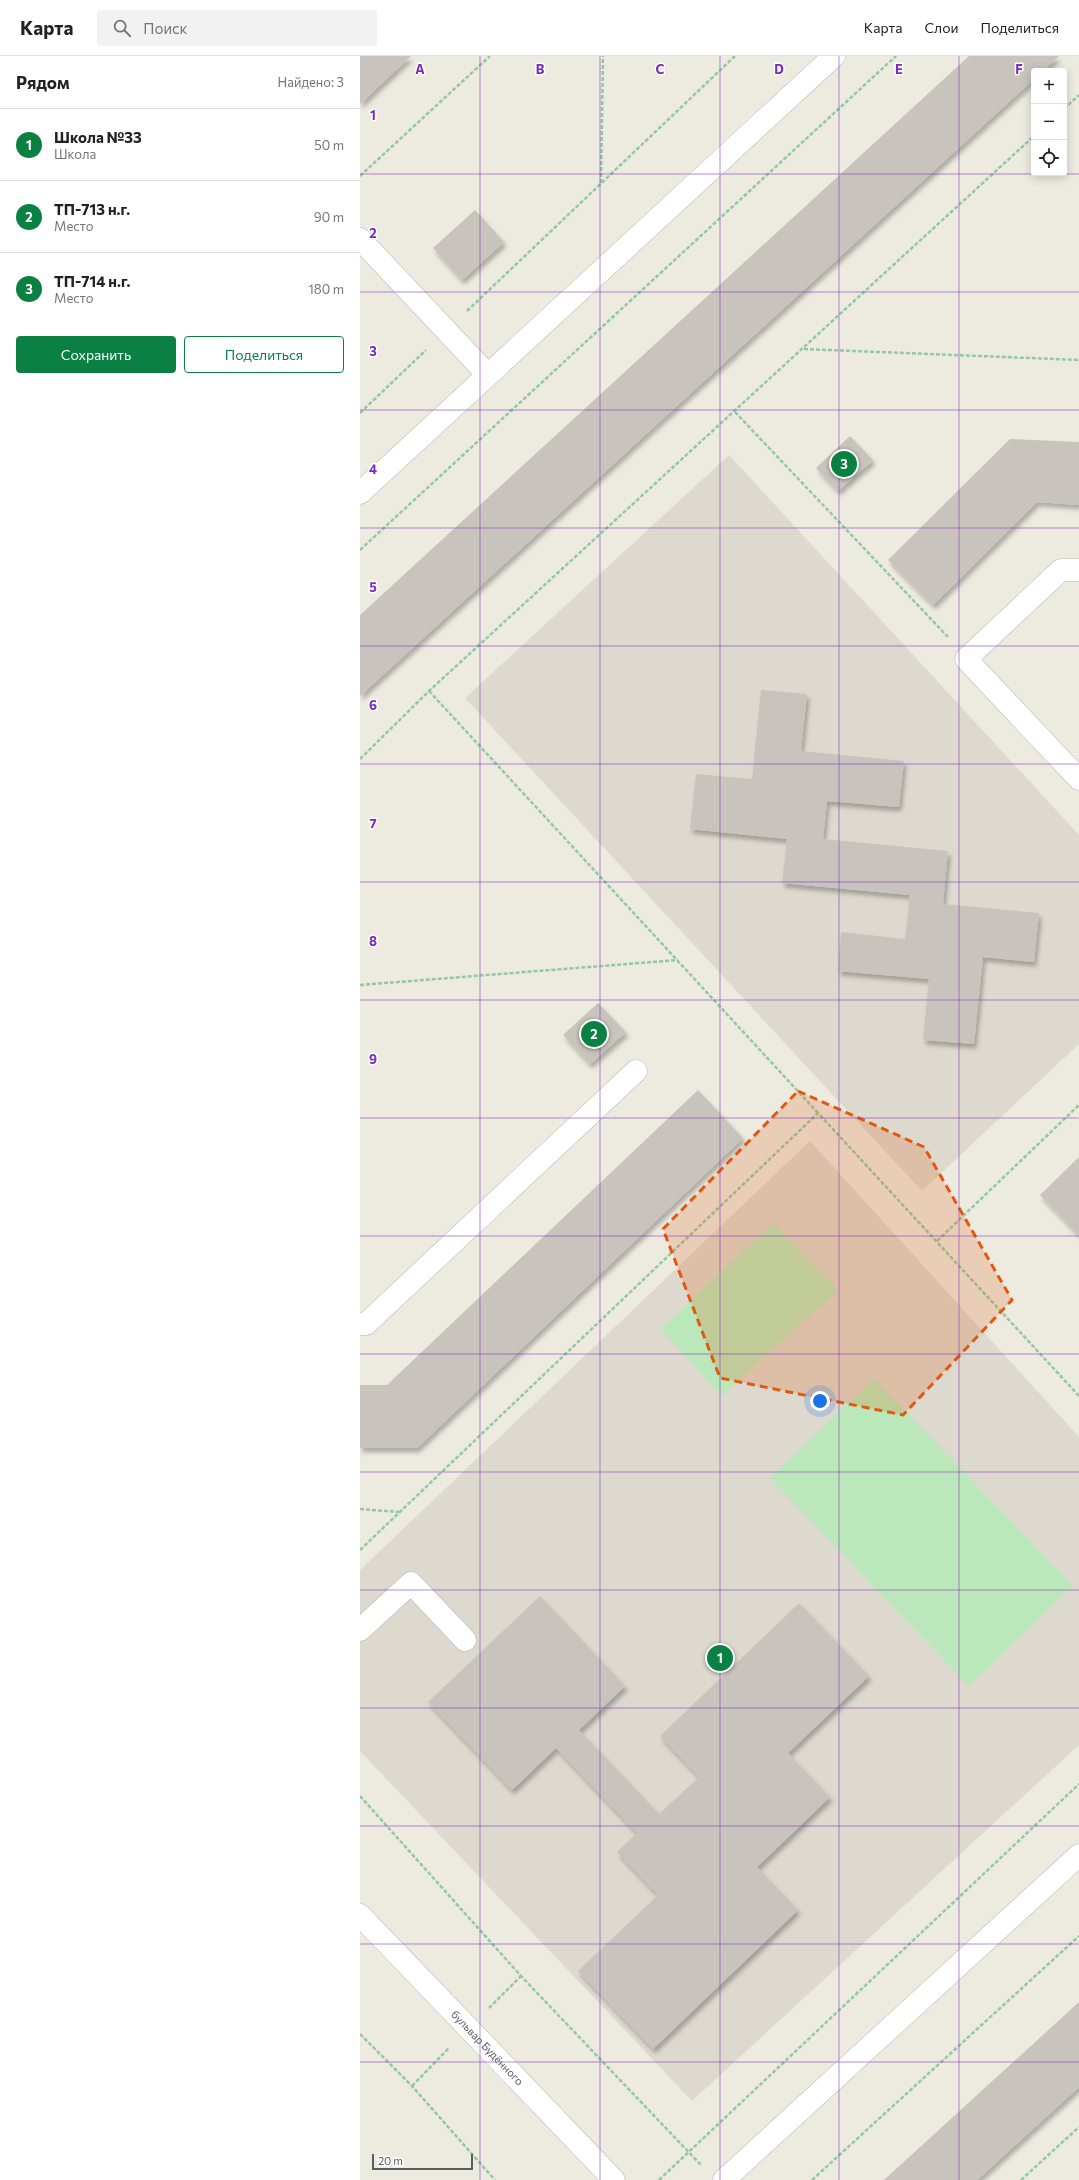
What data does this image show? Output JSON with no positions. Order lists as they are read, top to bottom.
{
  "streets": {
    "street": ["бульвар Будённого"]
  },
  "scale_bar": "20 m",
  "page": {
    "header": "Карта",
    "search": "Поиск",
    "nav": ["Карта", "Слои", "Поделиться"],
    "heading": ["Рядом", "Найдено: 3"],
    "map_buttons": ["+", "−"],
    "list": [
      {
        "mark": "1",
        "name": "Школа №33",
        "note": "Школа",
        "value": "50 m"
      },
      {
        "mark": "2",
        "name": "ТП-713 н.г.",
        "note": "Место",
        "value": "90 m"
      },
      {
        "mark": "3",
        "name": "ТП-714 н.г.",
        "note": "Место",
        "value": "180 m"
      }
    ],
    "buttons": ["Сохранить", "Поделиться"],
    "pins": ["3", "2", "1"],
    "scale": "20 m"
  },
  "grid": {
    "columns": [
      "A",
      "B",
      "C",
      "D",
      "E",
      "F"
    ],
    "rows": [
      "1",
      "2",
      "3",
      "4",
      "5",
      "6",
      "7",
      "8",
      "9"
    ]
  }
}
